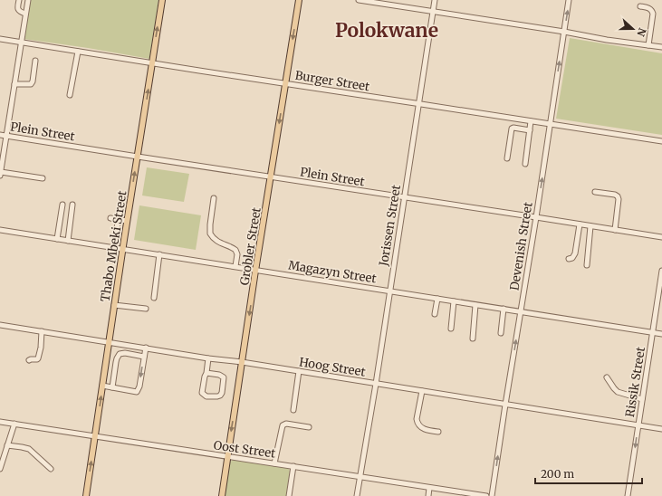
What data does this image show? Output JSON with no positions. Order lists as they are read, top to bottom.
{
  "streets": {
    "main road": ["Thabo Mbeki Street", "Grobler Street"],
    "street": [
      "Burger Street",
      "Plein Street",
      "Jorissen Street",
      "Devenish Street",
      "Magazyn Street",
      "Hoog Street",
      "Rissik Street",
      "Oost Street"
    ]
  },
  "crossings": [
    ["Burger Street", "Jorissen Street"],
    ["Burger Street", "Thabo Mbeki Street"],
    ["Burger Street", "Grobler Street"],
    ["Burger Street", "Devenish Street"],
    ["Plein Street", "Jorissen Street"],
    ["Plein Street", "Thabo Mbeki Street"],
    ["Plein Street", "Grobler Street"],
    ["Plein Street", "Devenish Street"],
    ["Jorissen Street", "Magazyn Street"],
    ["Jorissen Street", "Hoog Street"],
    ["Jorissen Street", "Oost Street"],
    ["Thabo Mbeki Street", "Magazyn Street"],
    ["Thabo Mbeki Street", "Hoog Street"],
    ["Thabo Mbeki Street", "Oost Street"],
    ["Grobler Street", "Magazyn Street"],
    ["Grobler Street", "Hoog Street"],
    ["Grobler Street", "Oost Street"],
    ["Devenish Street", "Magazyn Street"],
    ["Devenish Street", "Hoog Street"],
    ["Magazyn Street", "Rissik Street"],
    ["Hoog Street", "Rissik Street"]
  ],
  "one_way": ["Thabo Mbeki Street", "Grobler Street", "Devenish Street"],
  "districts": ["Polokwane"],
  "scale_bar": "200 m",
  "north": "right"
}
